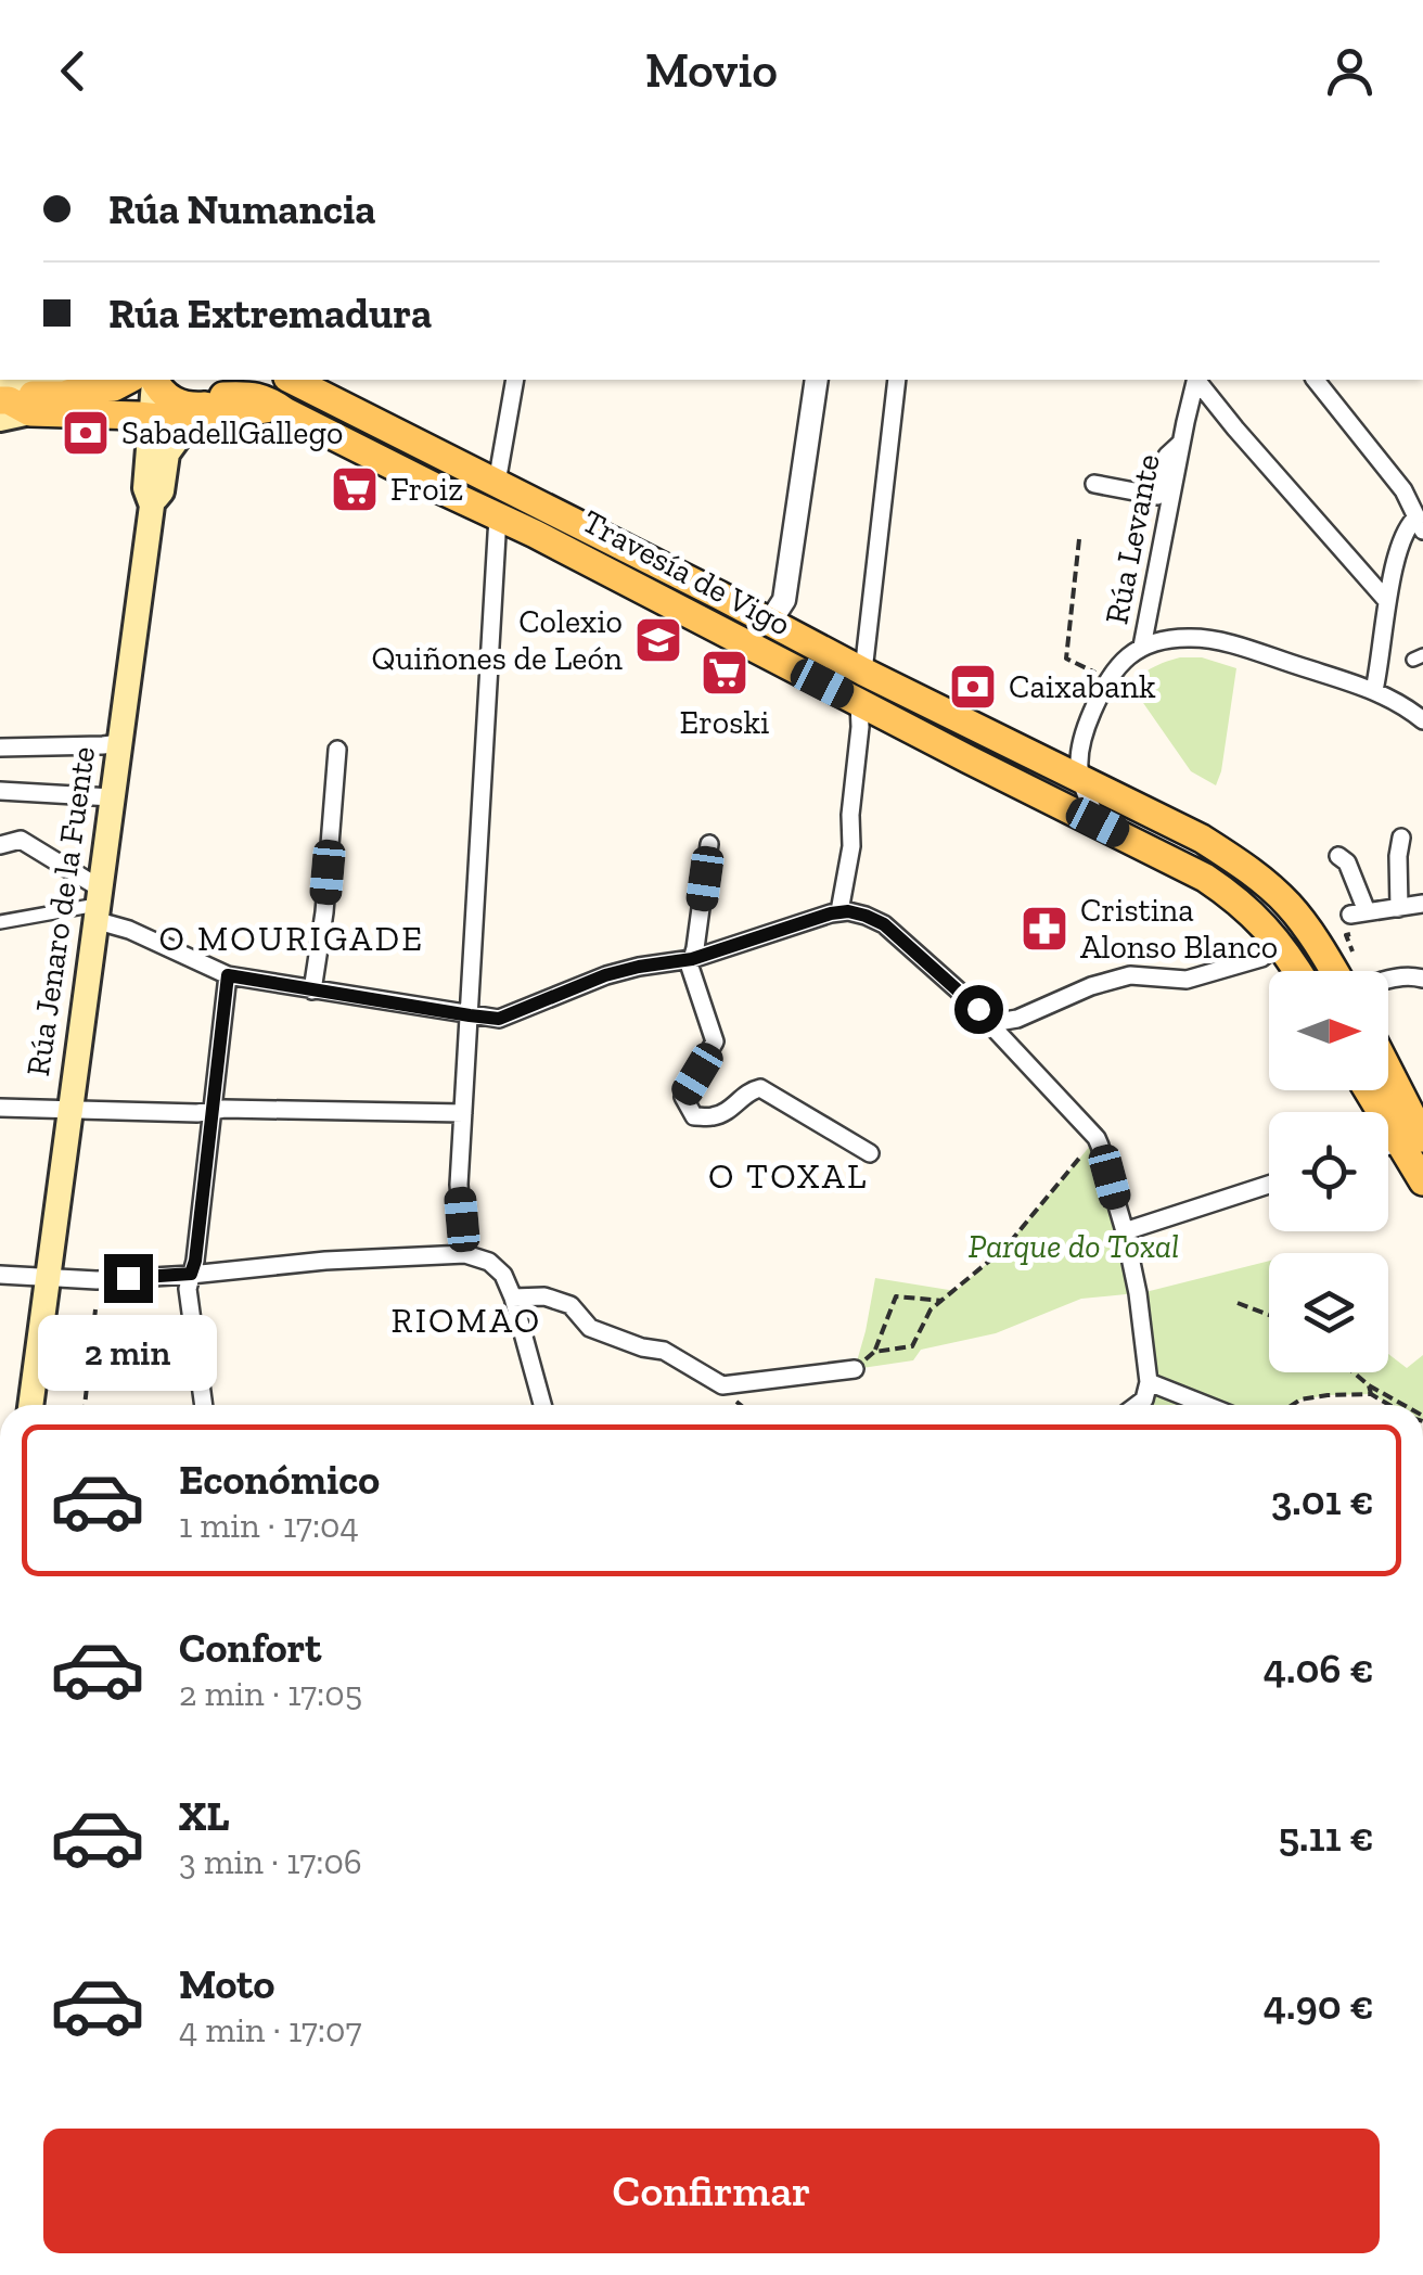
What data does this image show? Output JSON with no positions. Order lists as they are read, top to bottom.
{
  "streets": {
    "main road": ["Travesía de Vigo", "Rúa Jenaro de la Fuente"],
    "street": ["Rúa Levante"]
  },
  "crossings": [
    ["Travesía de Vigo", "Rúa Jenaro de la Fuente"]
  ],
  "districts": ["O MOURIGADE", "O TOXAL", "RIOMAO"],
  "parks": ["Parque do Toxal"],
  "places": {
    "bank": ["SabadellGallego", "Caixabank"],
    "supermarket": ["Froiz", "Eroski"],
    "school or university": ["Colexio Quiñones de León"],
    "pharmacy": ["Cristina Alonso Blanco"]
  },
  "north": "right",
  "page": {
    "header": "Movio",
    "banner": ["Rúa Numancia", "Rúa Extremadura"],
    "bubble": "2 min",
    "list": [
      {
        "name": "Económico",
        "note": "1 min · 17:04",
        "value": "3.01 €"
      },
      {
        "name": "Confort",
        "note": "2 min · 17:05",
        "value": "4.06 €"
      },
      {
        "name": "XL",
        "note": "3 min · 17:06",
        "value": "5.11 €"
      },
      {
        "name": "Moto",
        "note": "4 min · 17:07",
        "value": "4.90 €"
      }
    ],
    "buttons": "Confirmar"
  }
}
